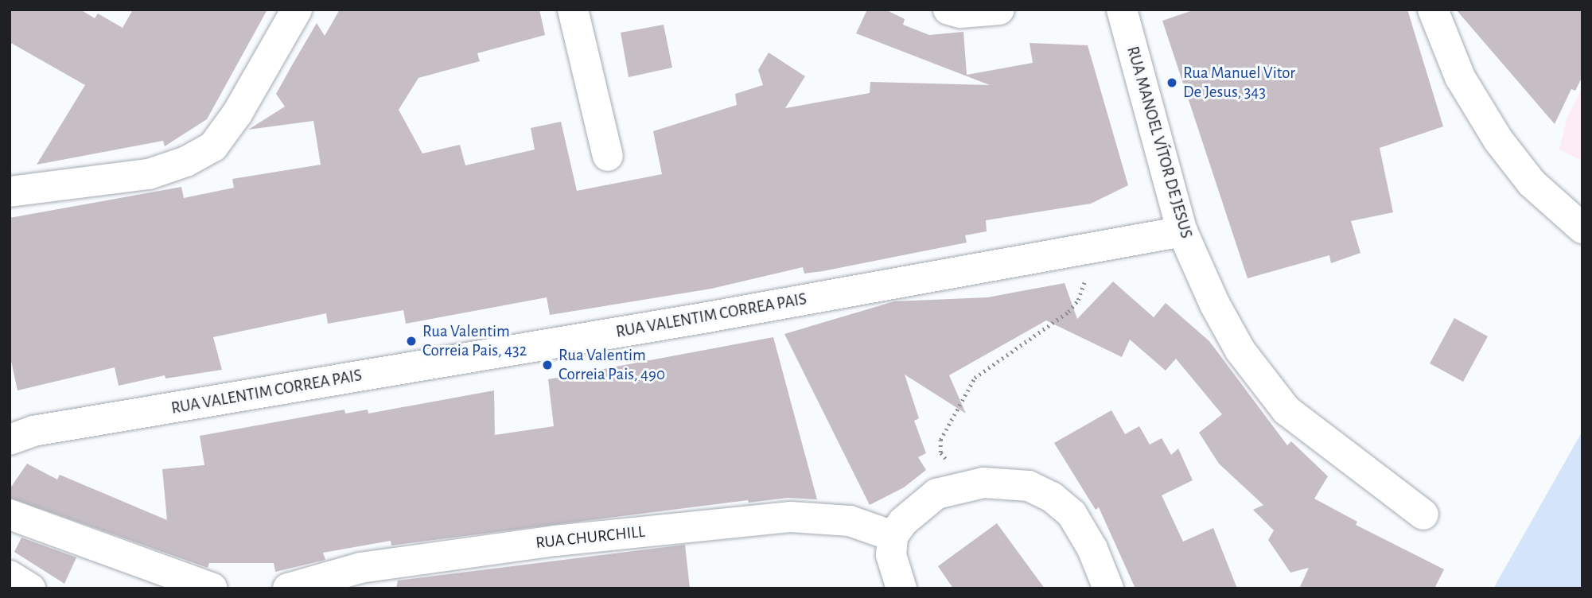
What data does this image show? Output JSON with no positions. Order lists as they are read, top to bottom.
{
  "streets": {
    "street": ["RUA MANOEL VÍTOR DE JESUS", "RUA VALENTIM CORREA PAIS", "RUA CHURCHILL"]
  },
  "crossings": [
    ["RUA MANOEL VÍTOR DE JESUS", "RUA VALENTIM CORREA PAIS"]
  ],
  "places": ["Rua Manuel Vitor De Jesus, 343", "Rua Valentim Correia Pais, 432", "Rua Valentim Correia Pais, 490"]
}
